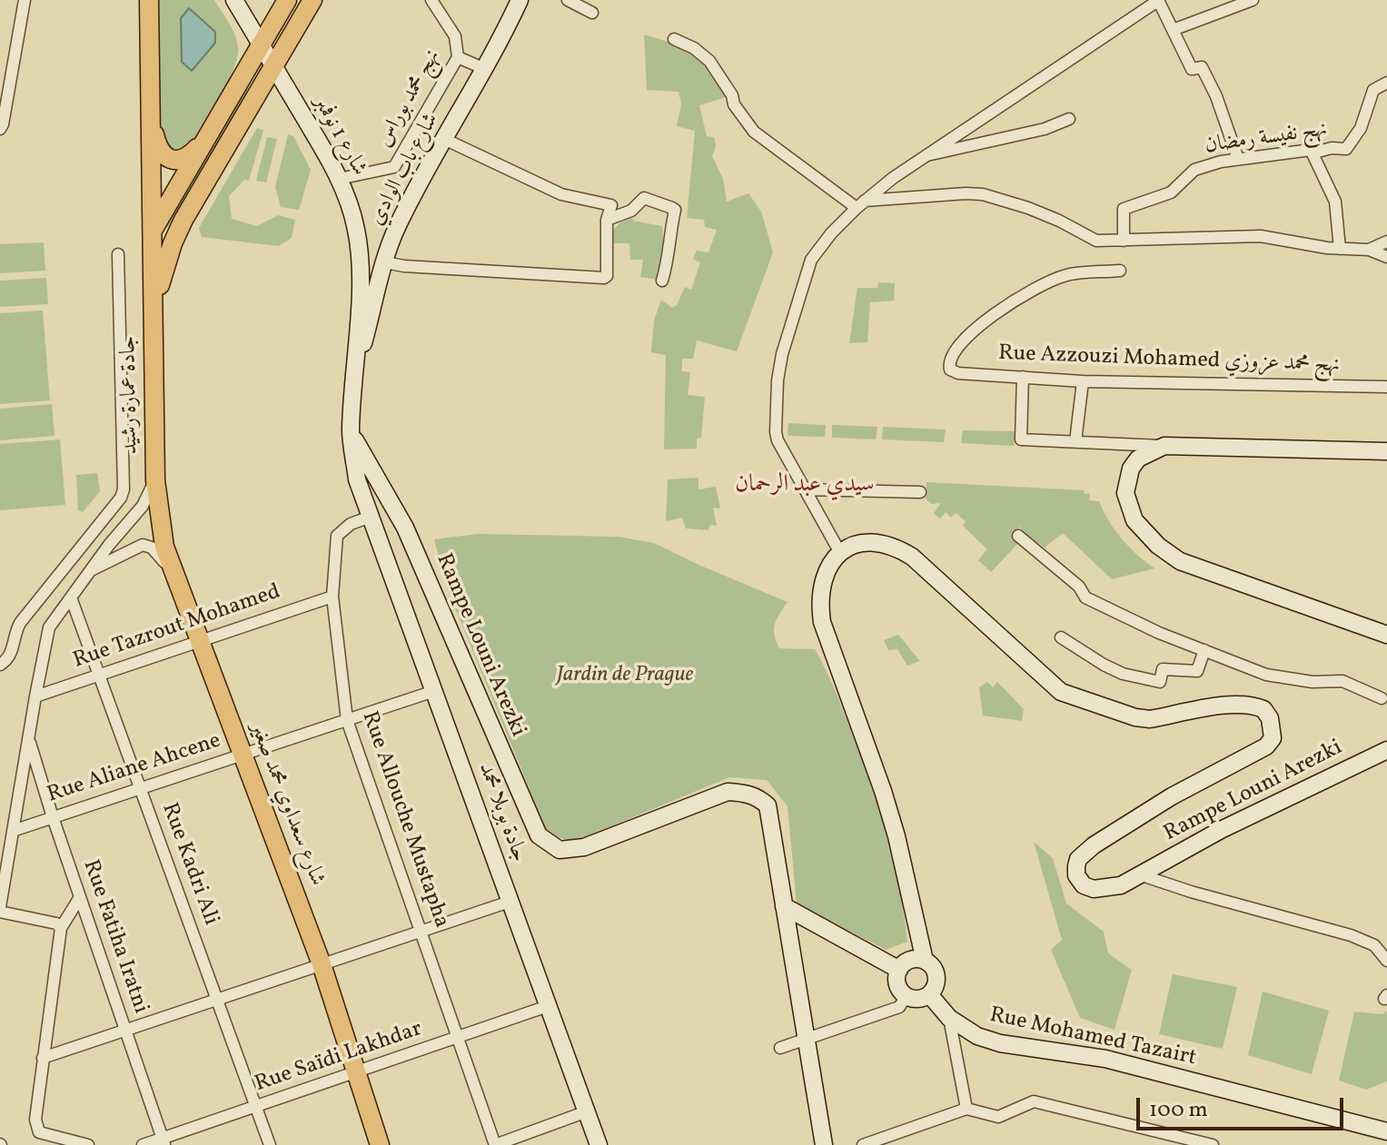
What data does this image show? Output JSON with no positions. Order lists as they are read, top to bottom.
{
  "streets": {
    "main road": ["جادة عمارة رشيد", "شارع سعداوي محمد صغير"],
    "street": [
      "نهج محمد بوراس",
      "شارع 1 نوفمبر",
      "نهج نفيسة رمضان",
      "شارع باب الوادي",
      "Rue Azzouzi Mohamed نهج محمد عزوزي",
      "Rue Tazrout Mohamed",
      "Rampe Louni Arezki",
      "Rue Aliane Ahcene",
      "جادة بوبلا محمد",
      "Rue Allouche Mustapha",
      "Rue Kadri Ali",
      "Rue Fatiha Iratni",
      "Rue Mohamed Tazairt",
      "Rue Saïdi Lakhdar"
    ]
  },
  "crossings": [
    ["نهج محمد بوراس", "شارع 1 نوفمبر"],
    ["شارع 1 نوفمبر", "شارع باب الوادي"],
    ["شارع 1 نوفمبر", "جادة بوبلا محمد"],
    ["شارع باب الوادي", "جادة بوبلا محمد"],
    ["جادة عمارة رشيد", "شارع سعداوي محمد صغير"],
    ["Rue Tazrout Mohamed", "شارع سعداوي محمد صغير"],
    ["Rue Tazrout Mohamed", "Rue Allouche Mustapha"],
    ["Rue Tazrout Mohamed", "Rue Kadri Ali"],
    ["Rampe Louni Arezki", "جادة بوبلا محمد"],
    ["Rue Aliane Ahcene", "شارع سعداوي محمد صغير"],
    ["Rue Aliane Ahcene", "جادة بوبلا محمد"],
    ["Rue Aliane Ahcene", "Rue Allouche Mustapha"],
    ["Rue Aliane Ahcene", "Rue Kadri Ali"],
    ["Rue Aliane Ahcene", "Rue Fatiha Iratni"],
    ["شارع سعداوي محمد صغير", "Rue Saïdi Lakhdar"],
    ["جادة بوبلا محمد", "Rue Allouche Mustapha"],
    ["جادة بوبلا محمد", "Rue Saïdi Lakhdar"],
    ["Rue Allouche Mustapha", "Rue Saïdi Lakhdar"],
    ["Rue Kadri Ali", "Rue Saïdi Lakhdar"],
    ["Rue Fatiha Iratni", "Rue Saïdi Lakhdar"]
  ],
  "districts": ["سيدي عبد الرحمان"],
  "parks": ["Jardin de Prague"],
  "scale_bar": "100 m"
}
